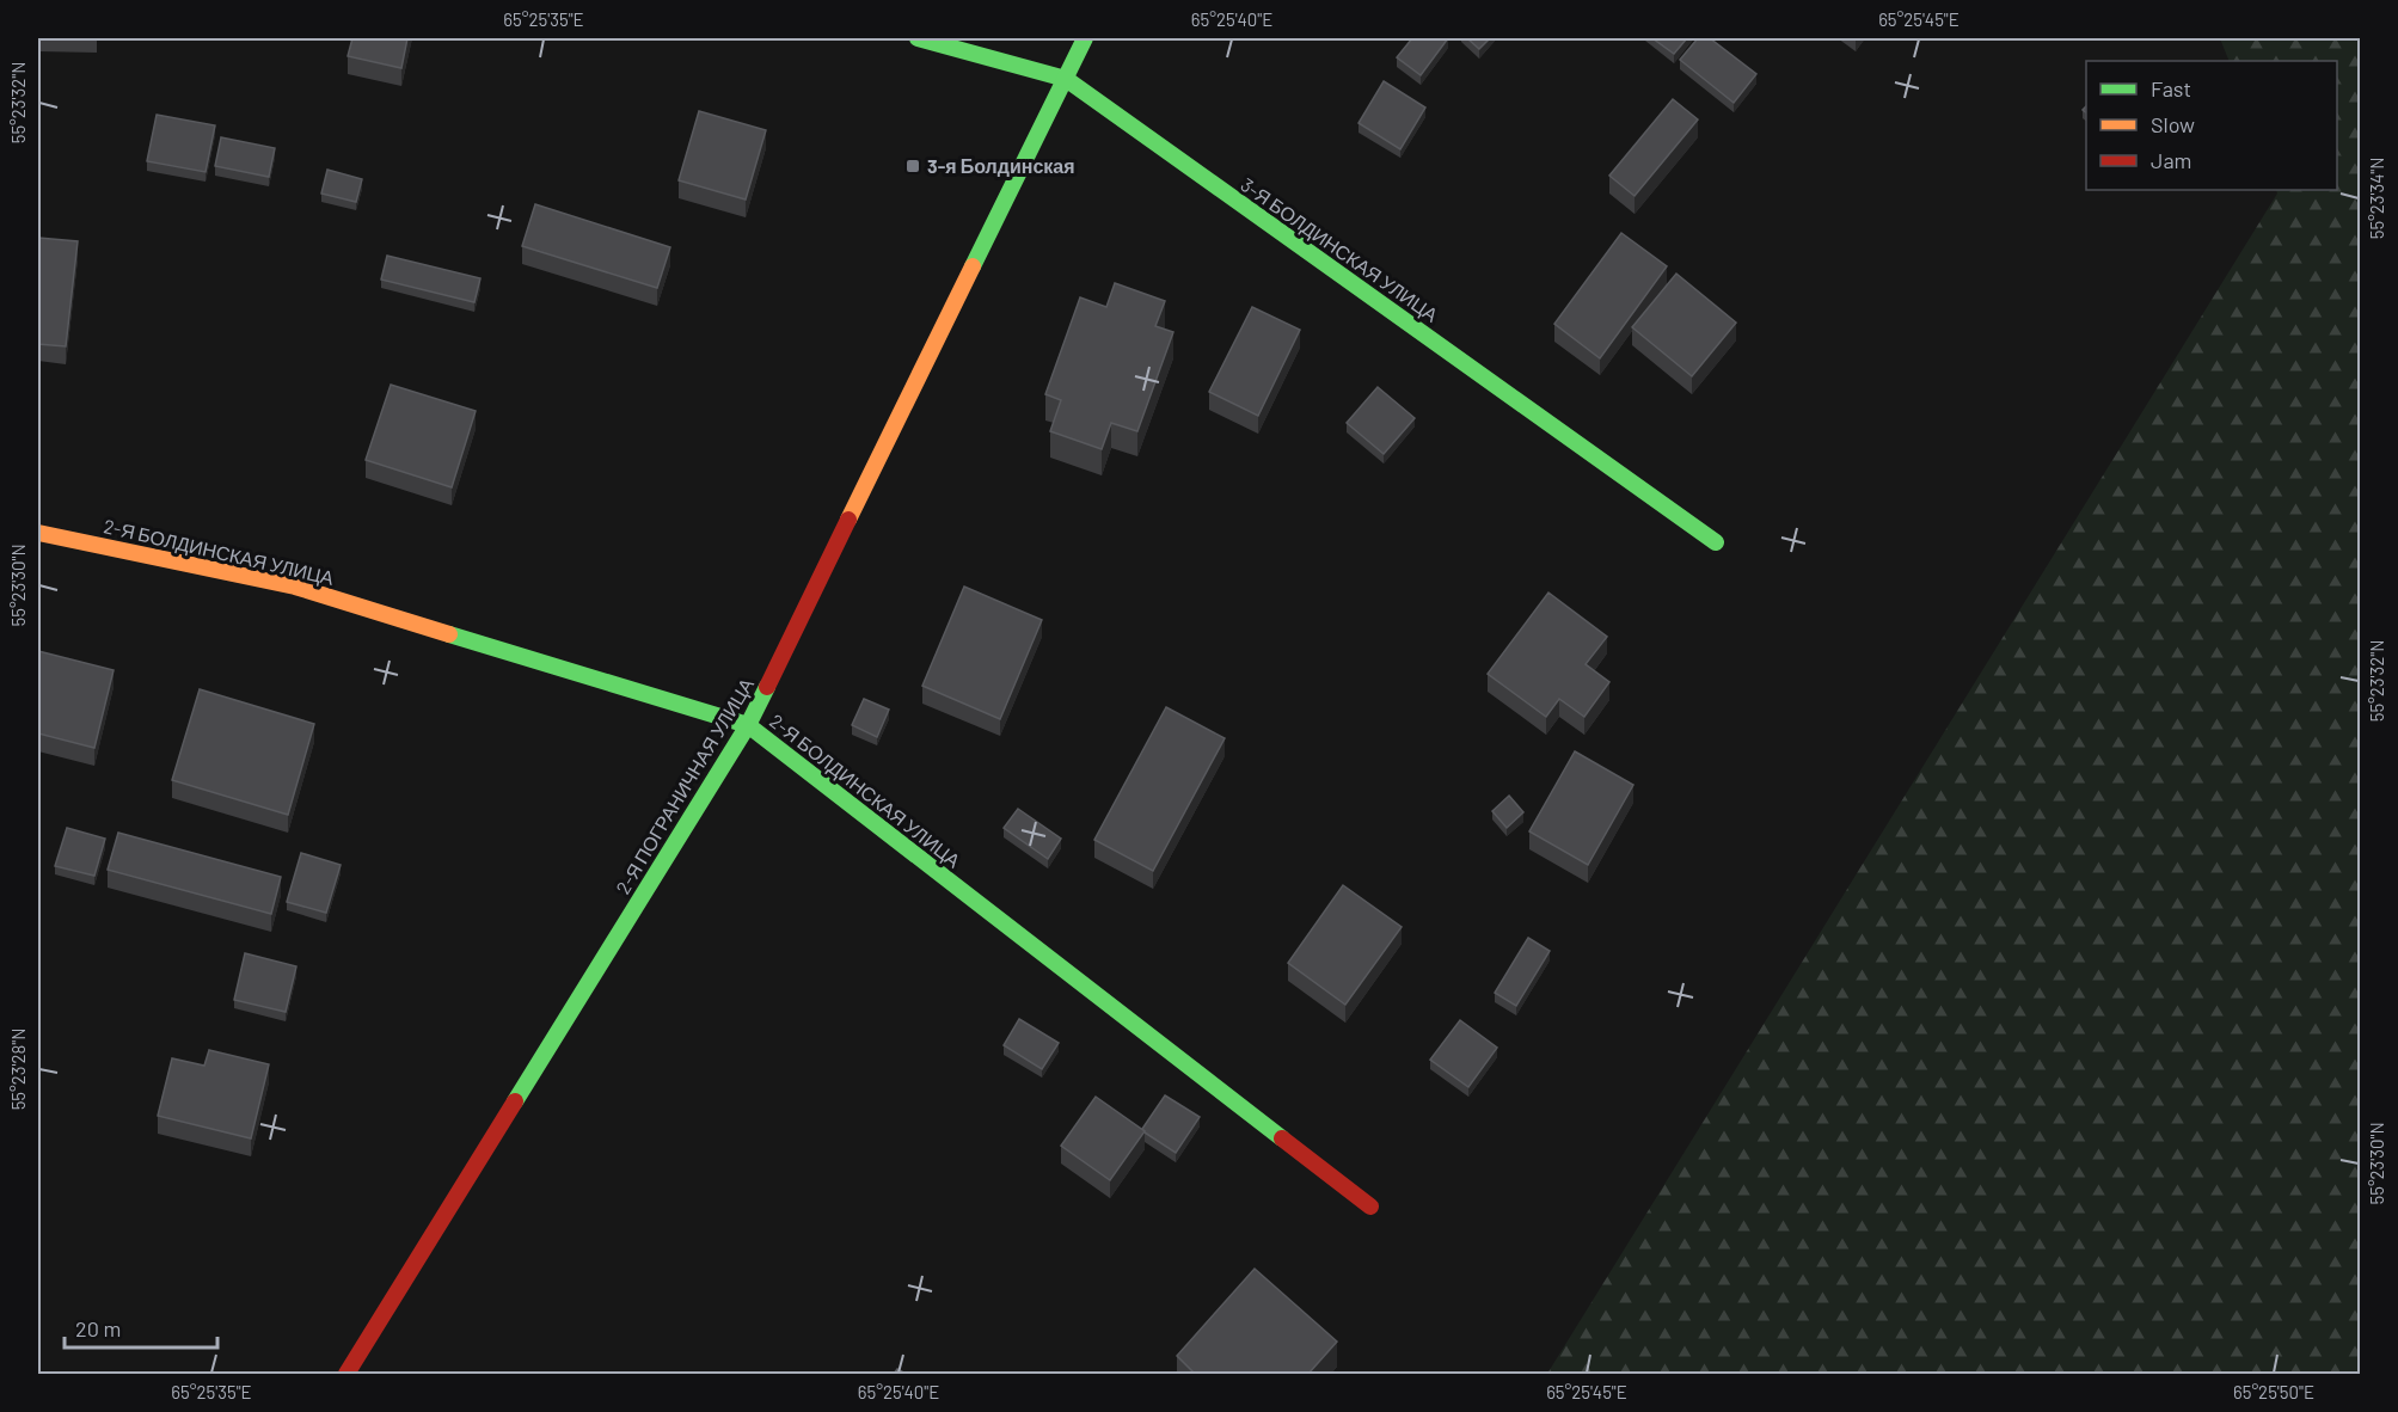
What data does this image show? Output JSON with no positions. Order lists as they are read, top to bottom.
{
  "streets": {
    "street": ["3-Я БОЛДИНСКАЯ УЛИЦА", "2-Я БОЛДИНСКАЯ УЛИЦА", "2-Я ПОГРАНИЧНАЯ УЛИЦА"]
  },
  "crossings": [
    ["3-Я БОЛДИНСКАЯ УЛИЦА", "2-Я ПОГРАНИЧНАЯ УЛИЦА"],
    ["2-Я БОЛДИНСКАЯ УЛИЦА", "2-Я ПОГРАНИЧНАЯ УЛИЦА"]
  ],
  "places": {
    "transit": ["3-я Болдинская"]
  },
  "legend": ["Fast", "Slow", "Jam"],
  "scale_bar": "20 m",
  "coordinates": [
    "65°25'35\"E",
    "65°25'40\"E",
    "65°25'45\"E",
    "55°23'32\"N",
    "55°23'34\"N",
    "55°23'30\"N",
    "55°23'28\"N",
    "65°25'50\"E"
  ]
}
